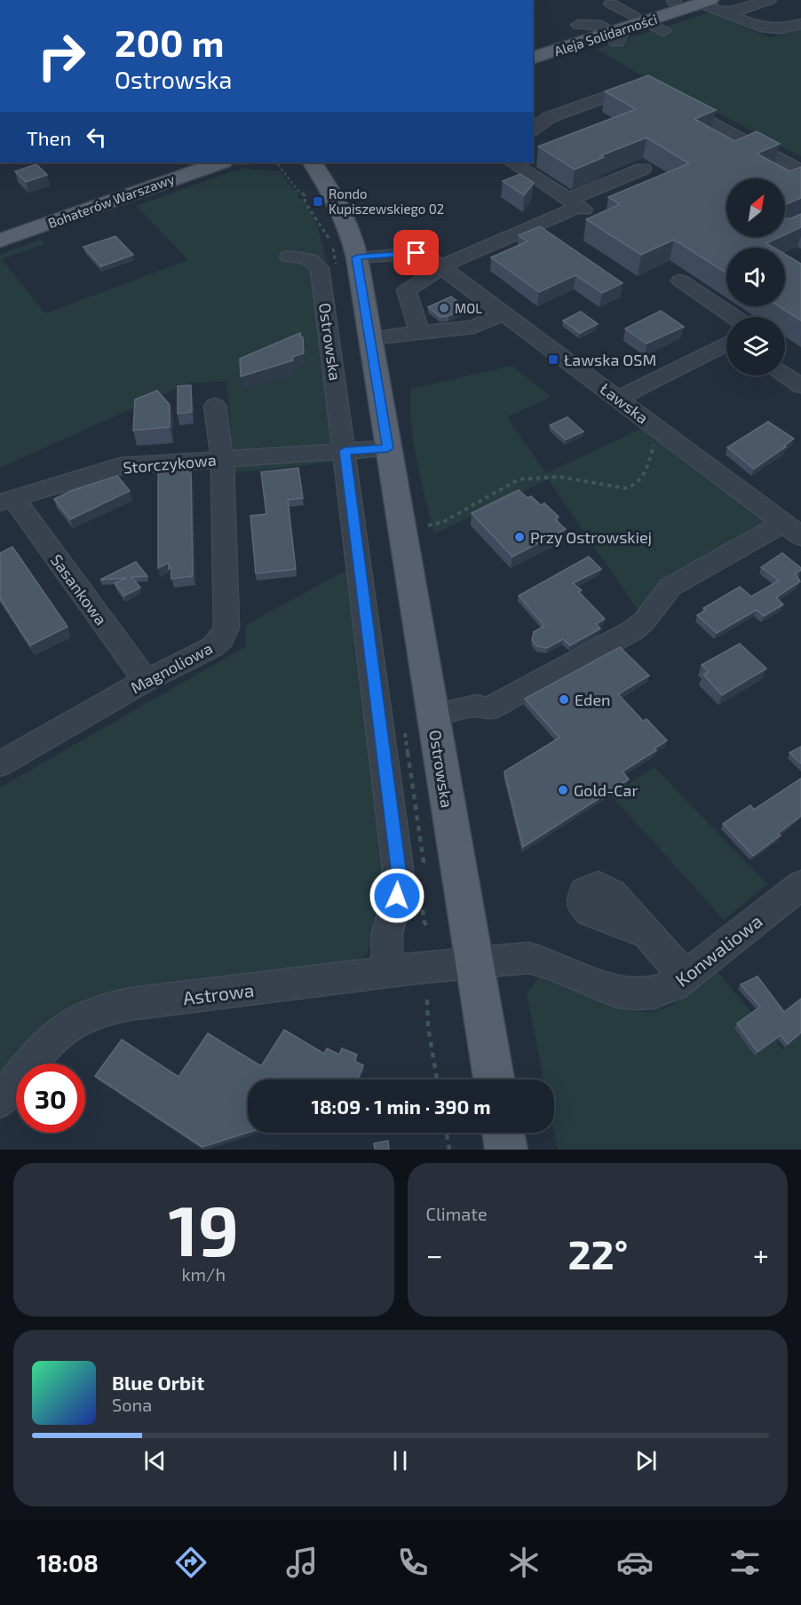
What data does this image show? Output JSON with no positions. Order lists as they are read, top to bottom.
{
  "streets": {
    "main road": ["Aleja Solidarności", "Bohaterów Warszawy", "Ostrowska"],
    "street": [
      "Ławska",
      "Storczykowa",
      "Sasankowa",
      "Magnoliowa",
      "Konwaliowa",
      "Astrowa"
    ]
  },
  "crossings": [
    ["Ostrowska", "Ławska"],
    ["Ostrowska", "Storczykowa"],
    ["Ostrowska", "Konwaliowa"],
    ["Ostrowska", "Astrowa"],
    ["Storczykowa", "Sasankowa"],
    ["Storczykowa", "Magnoliowa"],
    ["Sasankowa", "Magnoliowa"],
    ["Konwaliowa", "Astrowa"]
  ],
  "places": {
    "transit": ["Rondo Kupiszewskiego 02", "Ławska OSM"],
    "other": [
      "MOL",
      "Przy Ostrowskiej",
      "Eden",
      "Gold-Car"
    ]
  },
  "north": "top right",
  "page": {
    "turn": ["200 m", "Ostrowska"],
    "then": "Then",
    "limit": "30",
    "trip": "18:09 · 1 min · 390 m",
    "tile": [
      ["19", "km/h"],
      "Climate"
    ],
    "heat": ["−", "22°", "+"],
    "song": ["Blue Orbit", "Sona"],
    "tabs": "18:08"
  }
}
